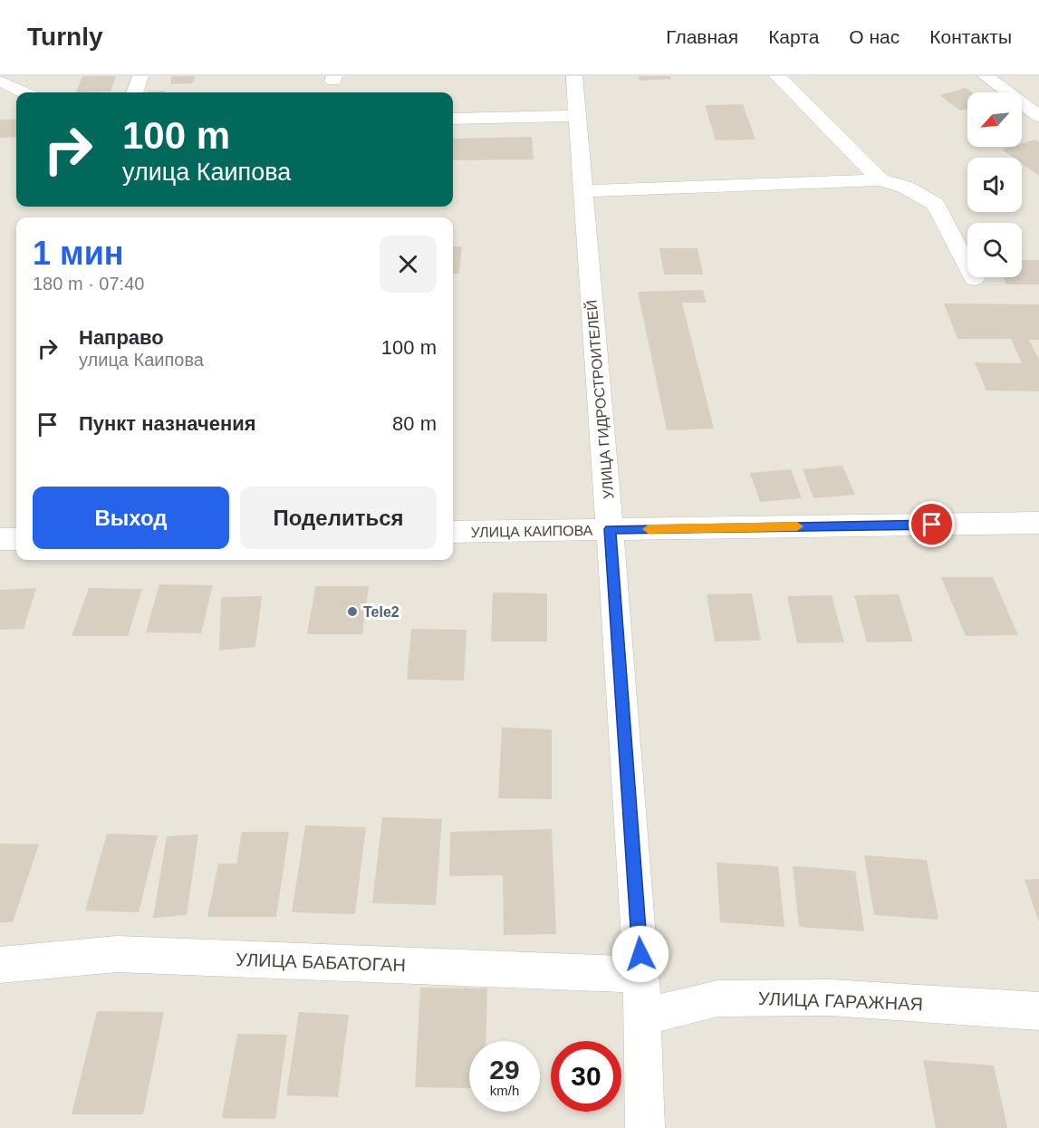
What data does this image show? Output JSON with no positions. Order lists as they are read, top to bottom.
{
  "streets": {
    "street": [
      "УЛИЦА ГИДРОСТРОИТЕЛЕЙ",
      "УЛИЦА КАИПОВА",
      "УЛИЦА БАБАТОГАН",
      "УЛИЦА ГАРАЖНАЯ"
    ]
  },
  "crossings": [
    ["УЛИЦА ГИДРОСТРОИТЕЛЕЙ", "УЛИЦА КАИПОВА"],
    ["УЛИЦА ГИДРОСТРОИТЕЛЕЙ", "УЛИЦА БАБАТОГАН"],
    ["УЛИЦА ГИДРОСТРОИТЕЛЕЙ", "УЛИЦА ГАРАЖНАЯ"]
  ],
  "places": ["Tele2"],
  "north": "bottom left",
  "page": {
    "header": "Turnly",
    "nav": [
      "Главная",
      "Карта",
      "О нас",
      "Контакты"
    ],
    "turn": ["100 m", "улица Каипова"],
    "heading": ["1 мин", "180 m · 07:40"],
    "list": [
      {
        "name": "Направо",
        "note": "улица Каипова",
        "value": "100 m"
      },
      {
        "name": "Пункт назначения",
        "value": "80 m"
      }
    ],
    "buttons": ["Выход", "Поделиться"],
    "speed": "29 km/h",
    "limit": "30"
  }
}
